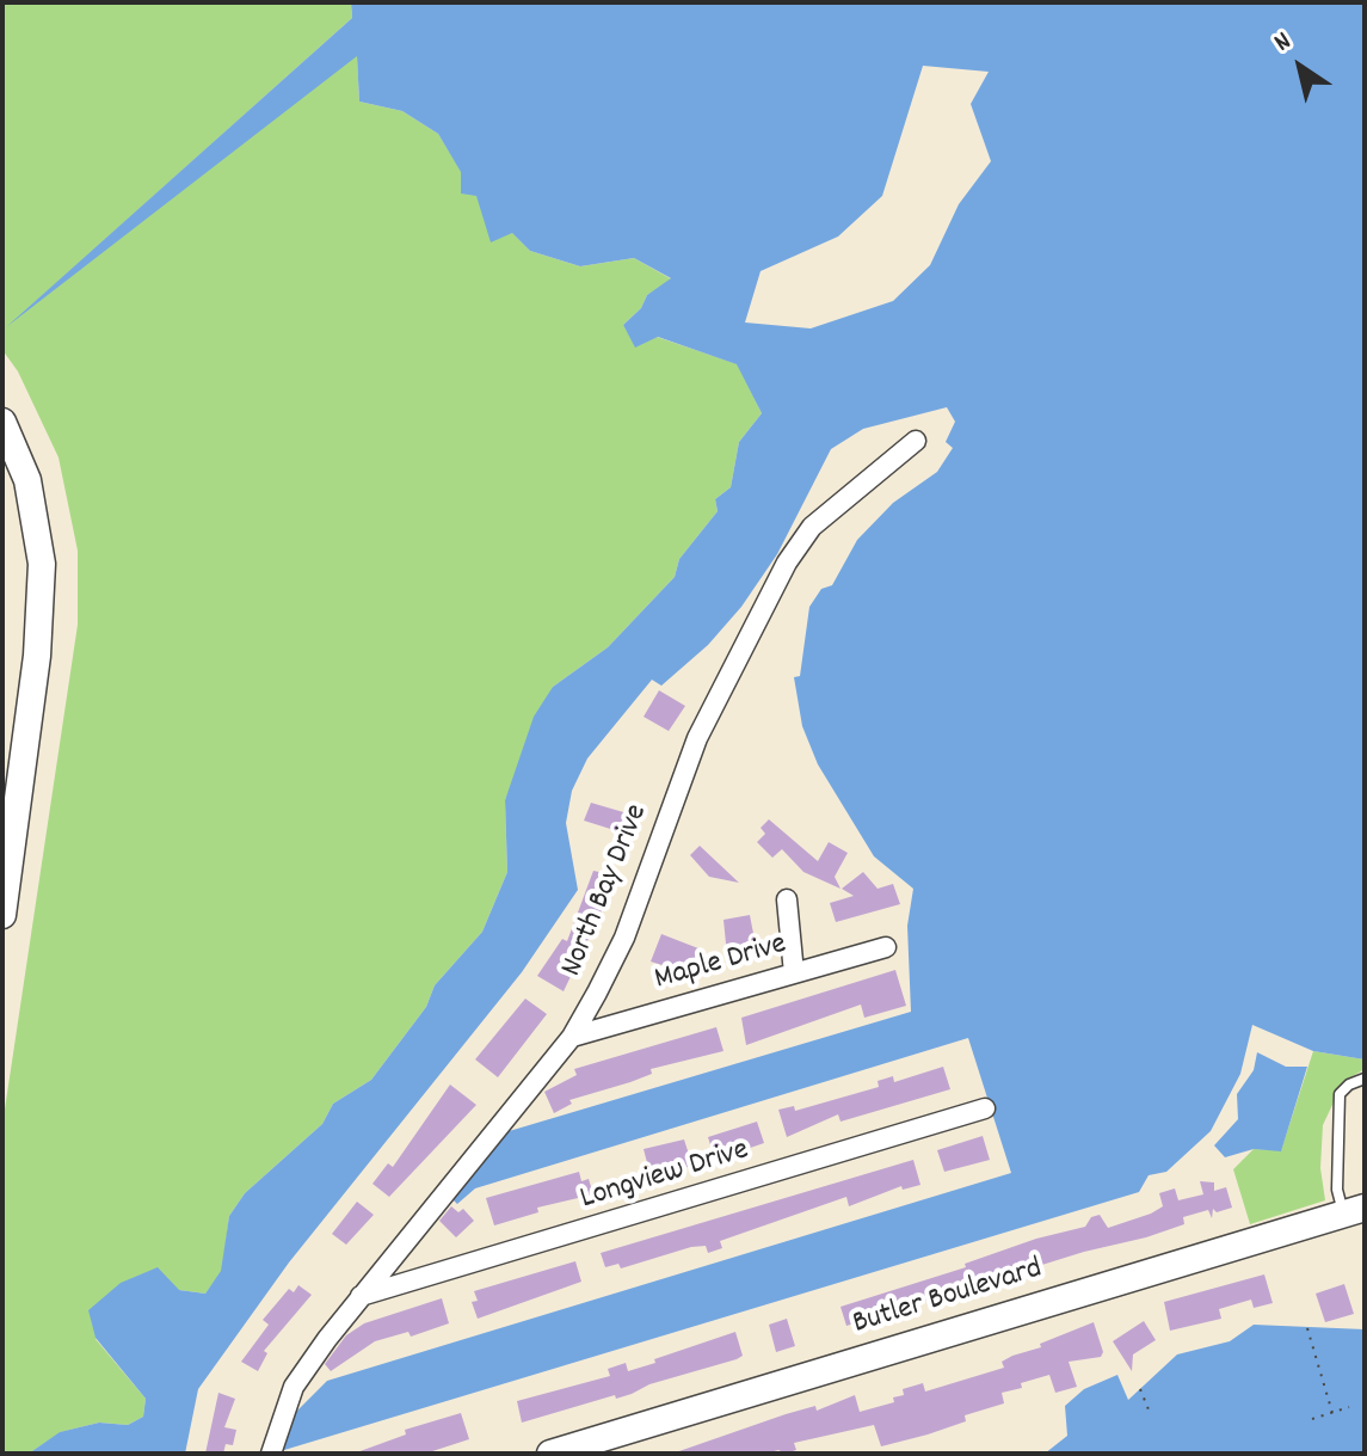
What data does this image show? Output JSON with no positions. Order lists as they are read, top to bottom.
{
  "streets": {
    "street": [
      "North Bay Drive",
      "Maple Drive",
      "Longview Drive",
      "Butler Boulevard"
    ]
  },
  "crossings": [
    ["North Bay Drive", "Maple Drive"],
    ["North Bay Drive", "Longview Drive"]
  ],
  "north": "top left"
}
